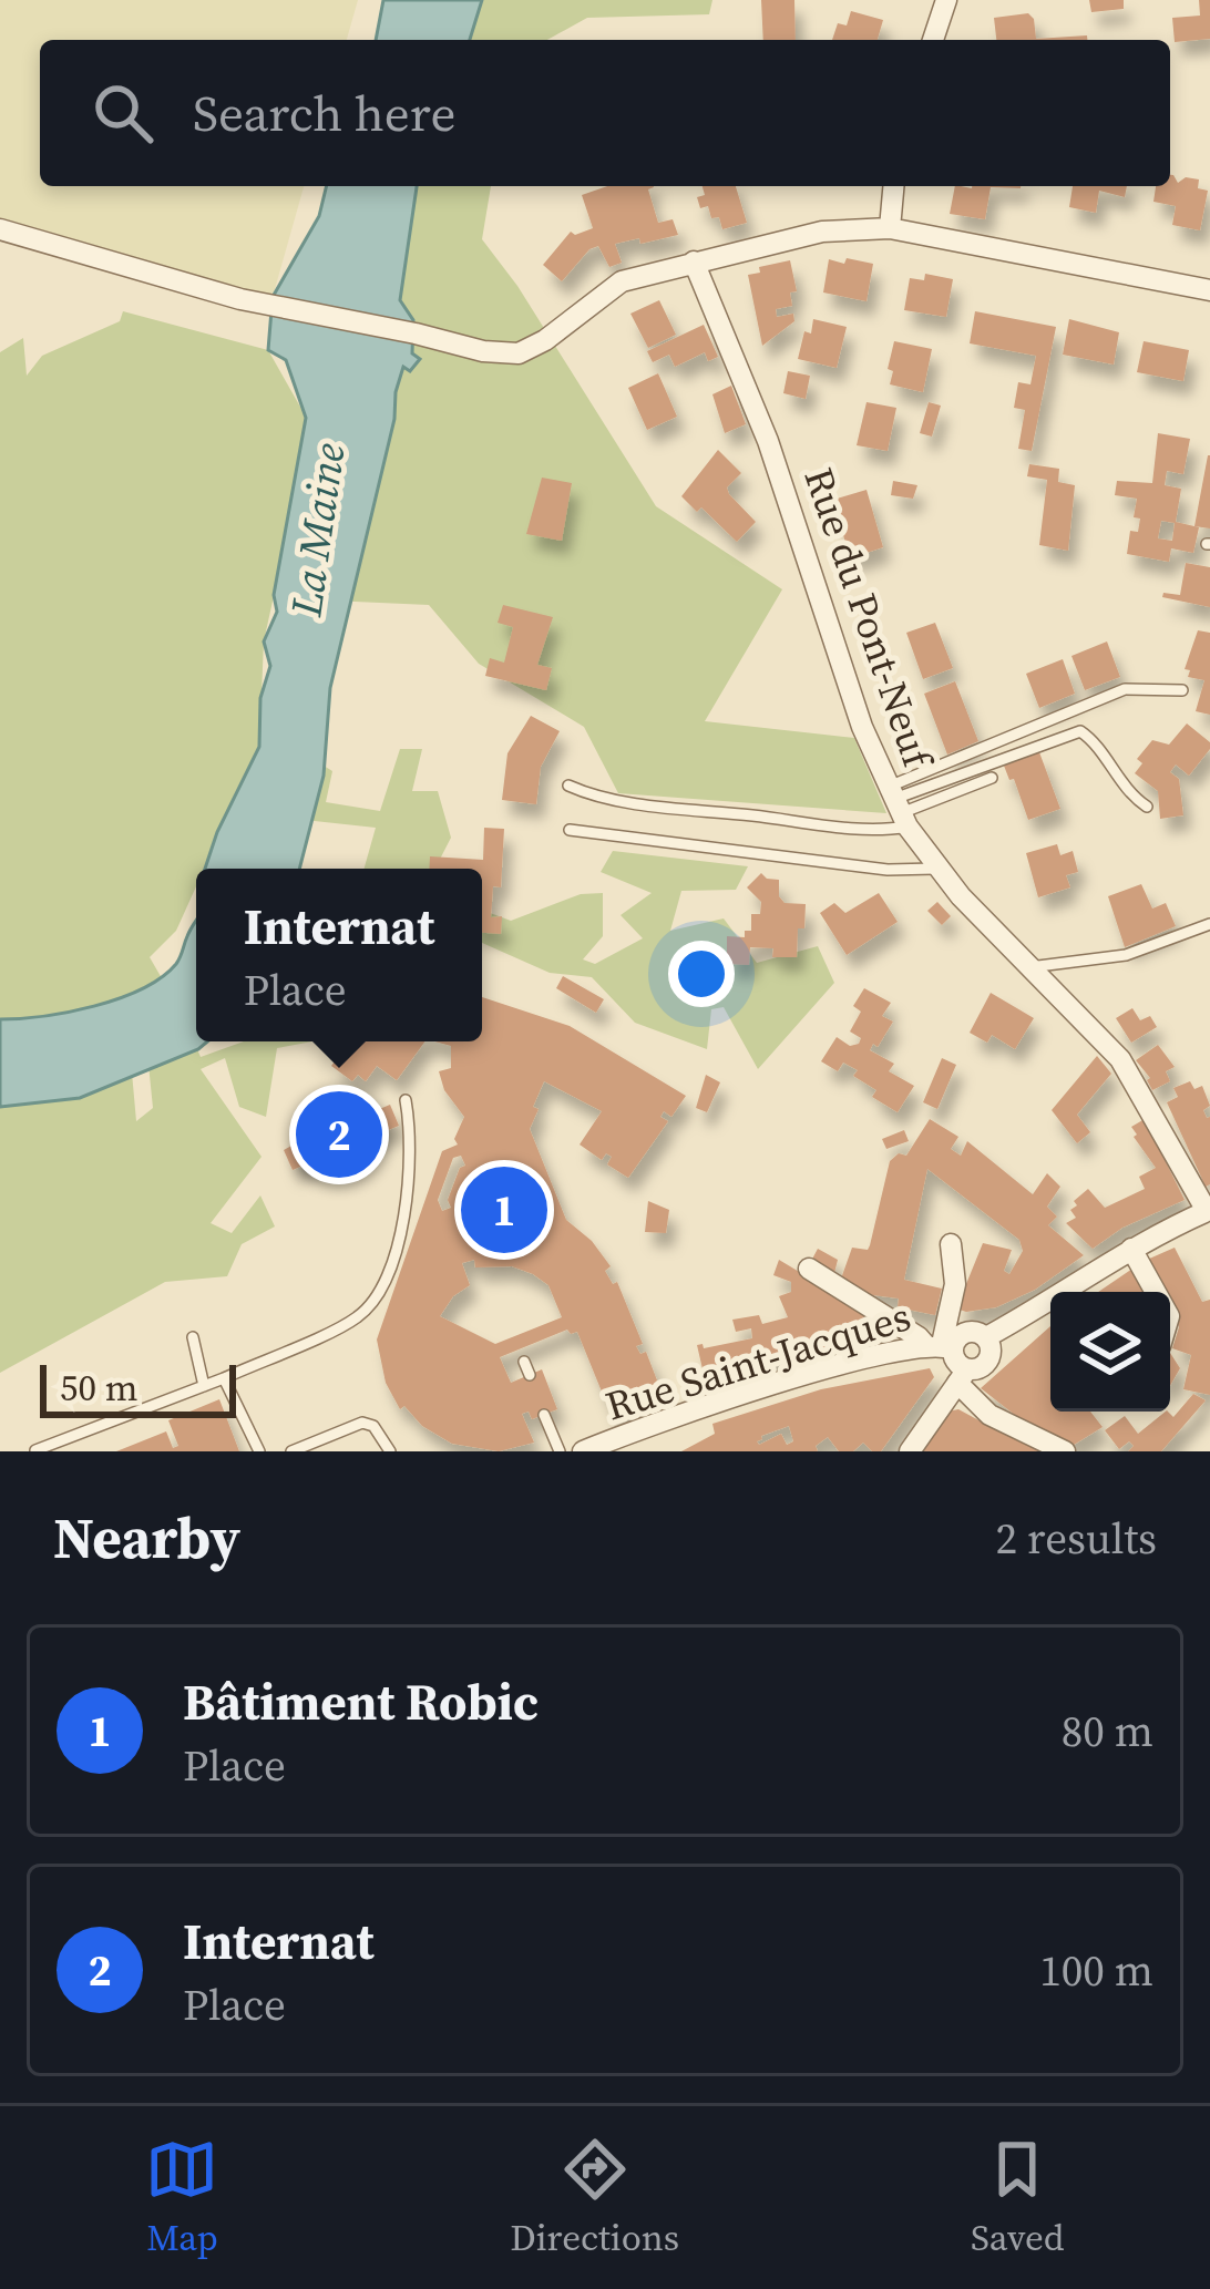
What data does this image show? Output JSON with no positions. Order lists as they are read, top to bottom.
{
  "streets": {
    "street": ["Rue du Pont-Neuf", "Rue Saint-Jacques"]
  },
  "water": ["La Maine"],
  "scale_bar": "50 m",
  "page": {
    "search": "Search here",
    "popup": ["Internat", "Place"],
    "pins": ["2", "1"],
    "scale": "50 m",
    "heading": ["Nearby", "2 results"],
    "list": [
      {
        "mark": "1",
        "name": "Bâtiment Robic",
        "note": "Place",
        "value": "80 m"
      },
      {
        "mark": "2",
        "name": "Internat",
        "note": "Place",
        "value": "100 m"
      }
    ],
    "nav": ["Map", "Directions", "Saved"]
  }
}
